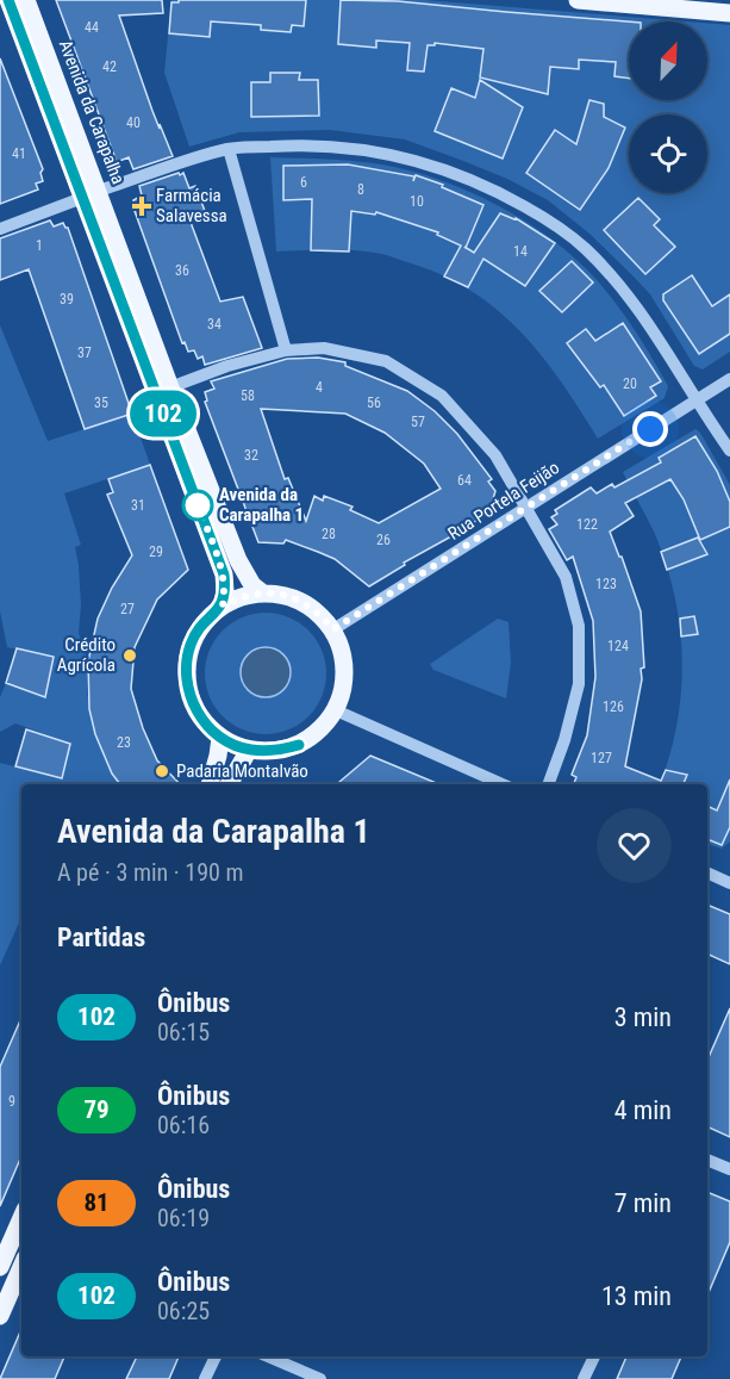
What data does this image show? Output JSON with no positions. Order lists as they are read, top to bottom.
{
  "streets": {
    "main road": ["Avenida da Carapalha"],
    "street": ["Rua Portela Feijão"]
  },
  "crossings": [
    ["Avenida da Carapalha", "Rua Portela Feijão"]
  ],
  "places": {
    "health": ["Farmácia Salavessa"],
    "other": ["Avenida da Carapalha 1", "Crédito Agrícola", "Padaria Montalvão"]
  },
  "lines": ["bus line 102"],
  "house_numbers": [
    "44",
    "42",
    "40",
    "41",
    "6",
    "8",
    "10",
    "1",
    "14",
    "36",
    "39",
    "34",
    "37",
    "20",
    "4",
    "58",
    "35",
    "56",
    "57",
    "32",
    "64",
    "31",
    "122",
    "28",
    "26",
    "29",
    "123",
    "27",
    "124",
    "126",
    "23",
    "127",
    "9"
  ],
  "north": "top right",
  "page": {
    "on_map": "102",
    "heading": [
      ["Avenida da Carapalha 1", "A pé · 3 min · 190 m"],
      "Partidas"
    ],
    "list": [
      {
        "mark": "102",
        "name": "Ônibus",
        "note": "06:15",
        "value": "3 min"
      },
      {
        "mark": "79",
        "name": "Ônibus",
        "note": "06:16",
        "value": "4 min"
      },
      {
        "mark": "81",
        "name": "Ônibus",
        "note": "06:19",
        "value": "7 min"
      },
      {
        "mark": "102",
        "name": "Ônibus",
        "note": "06:25",
        "value": "13 min"
      }
    ]
  }
}
